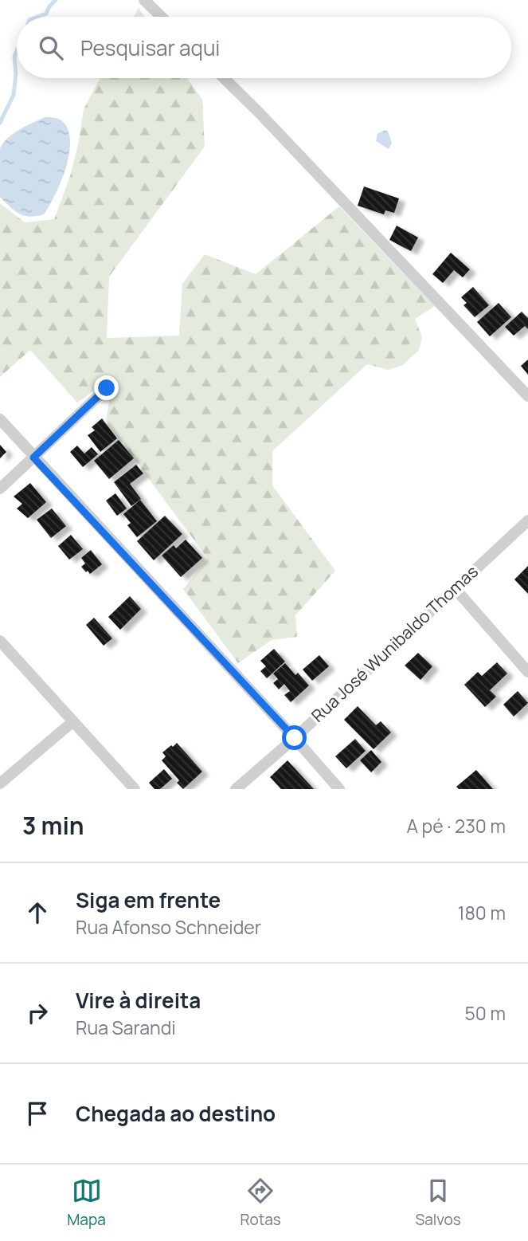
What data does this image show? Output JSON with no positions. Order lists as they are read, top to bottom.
{
  "streets": {
    "street": ["Rua José Wunibaldo Thomas"]
  },
  "page": {
    "search": "Pesquisar aqui",
    "heading": ["3 min", "A pé · 230 m"],
    "list": [
      ["Siga em frente", "Rua Afonso Schneider", "180 m"],
      ["Vire à direita", "Rua Sarandi", "50 m"],
      "Chegada ao destino"
    ],
    "nav": ["Mapa", "Rotas", "Salvos"]
  }
}
